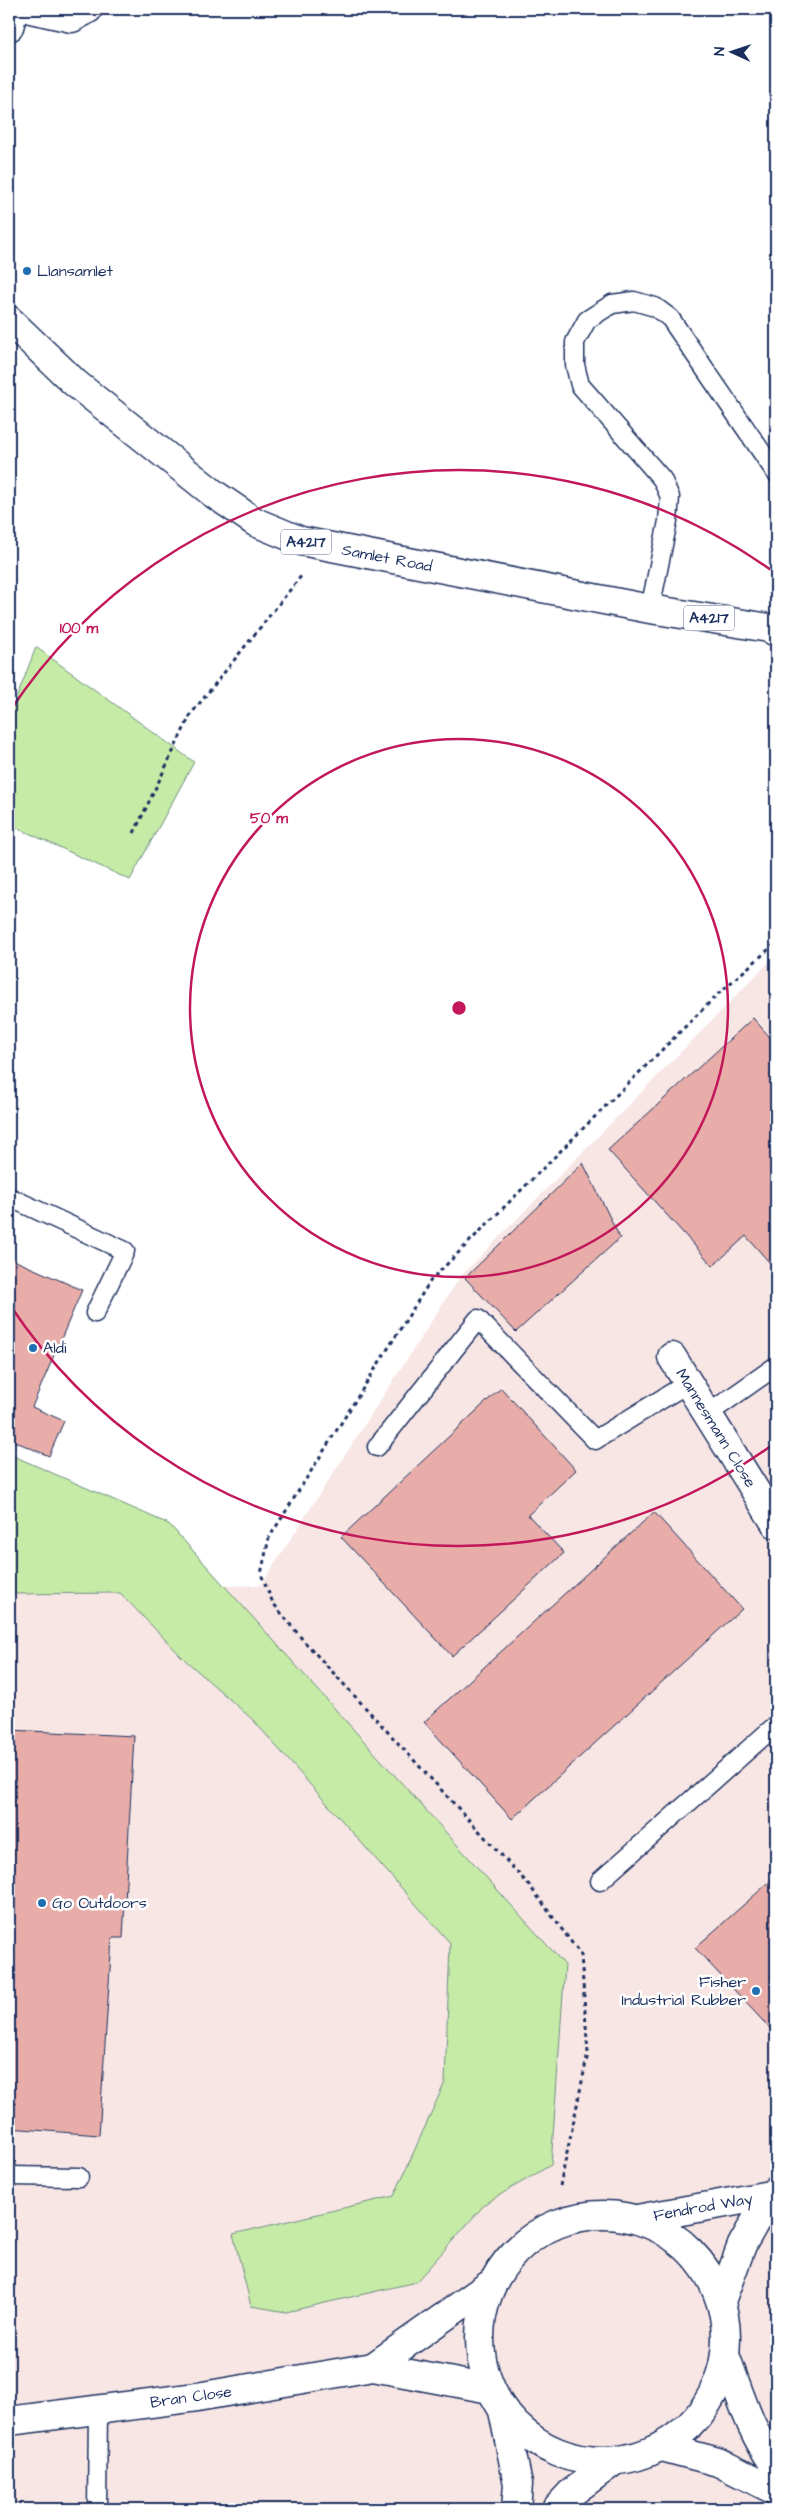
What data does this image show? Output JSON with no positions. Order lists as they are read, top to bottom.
{
  "streets": {
    "street": [
      "A4217",
      "Samlet Road",
      "Mannesmann Close",
      "Fendrod Way",
      "Bran Close"
    ]
  },
  "places": [
    "Llansamlet",
    "Aldi",
    "Go Outdoors",
    "Fisher Industrial Rubber"
  ],
  "north": "left",
  "rings": ["100 m", "50 m"]
}
